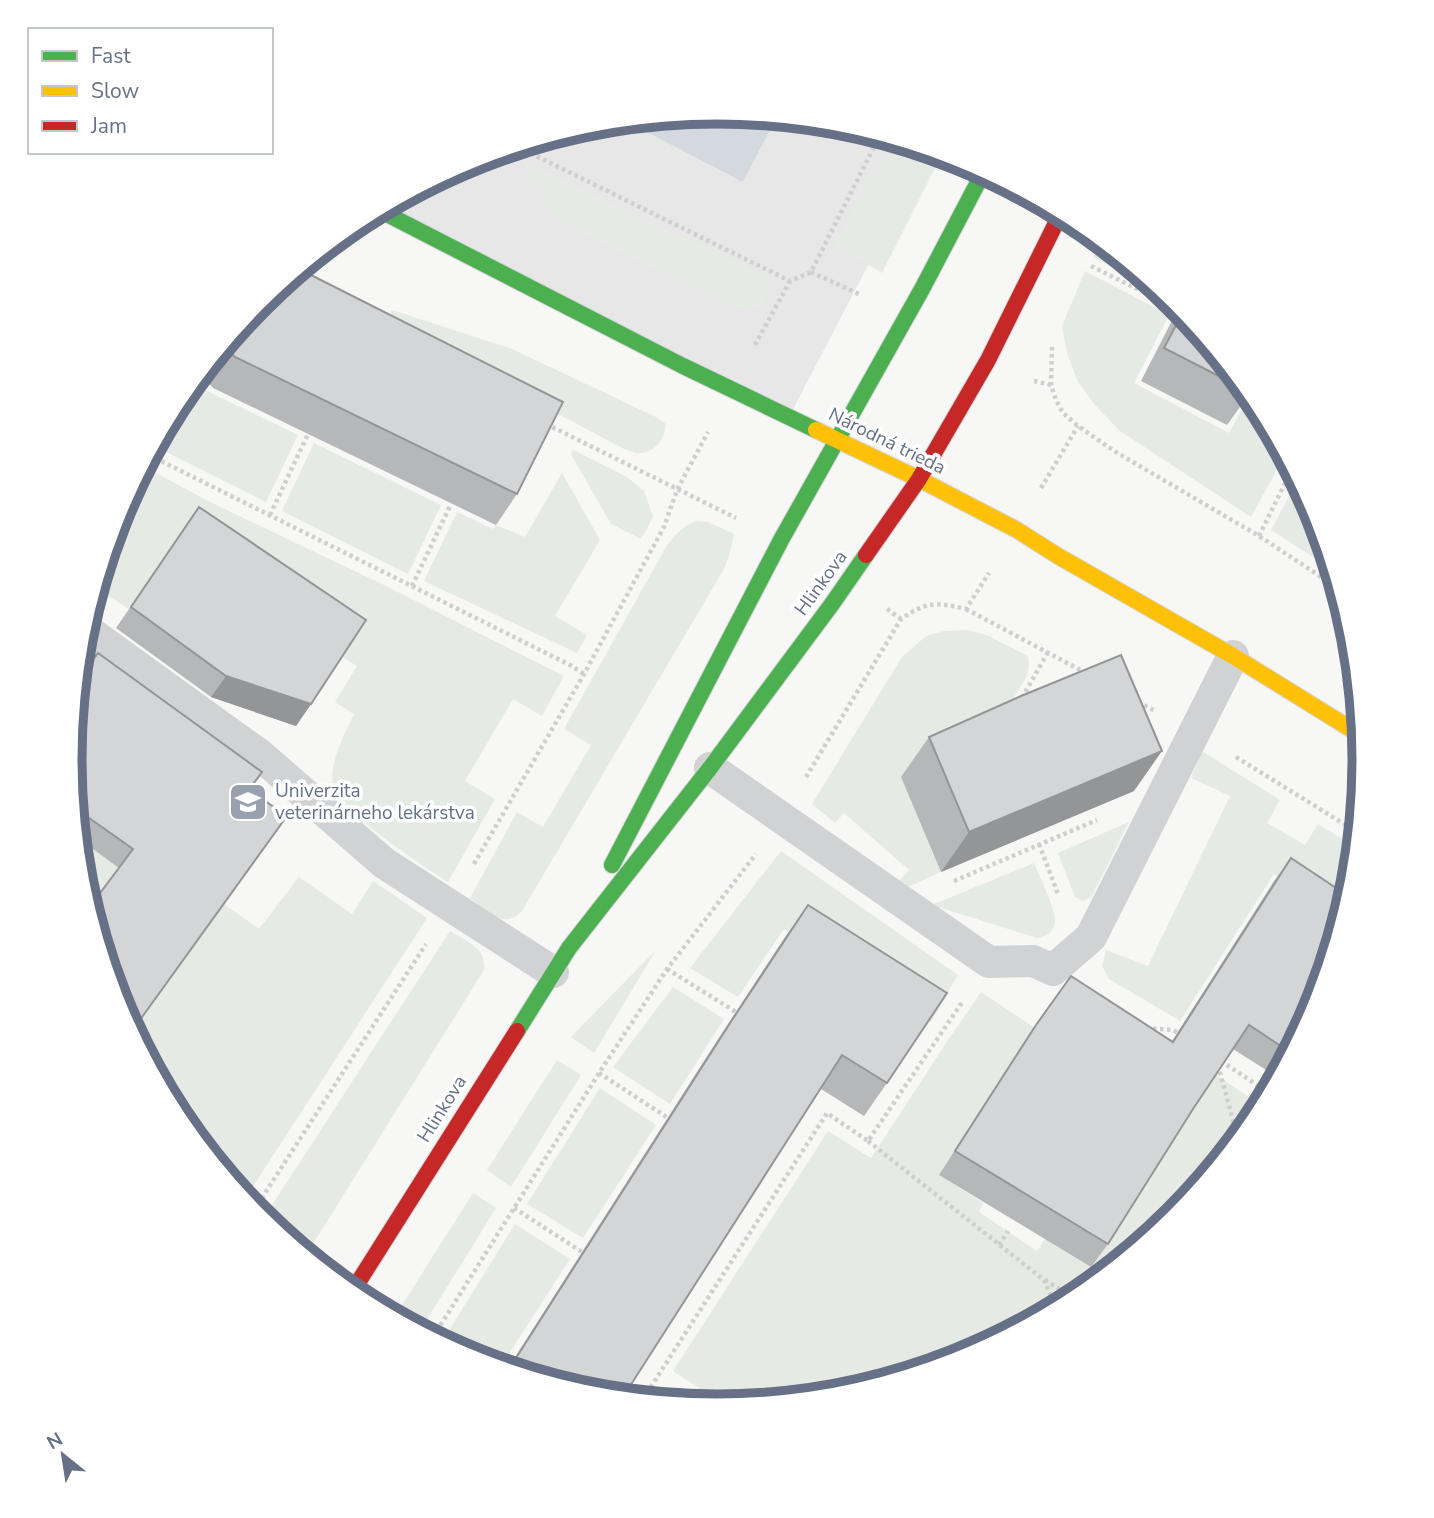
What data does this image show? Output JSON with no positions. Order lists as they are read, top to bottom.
{
  "streets": {
    "main road": ["Národná trieda", "Hlinkova"]
  },
  "crossings": [
    ["Národná trieda", "Hlinkova"]
  ],
  "places": {
    "school or university": ["Univerzita veterinárneho lekárstva"]
  },
  "legend": ["Fast", "Slow", "Jam"],
  "north": "top left"
}
